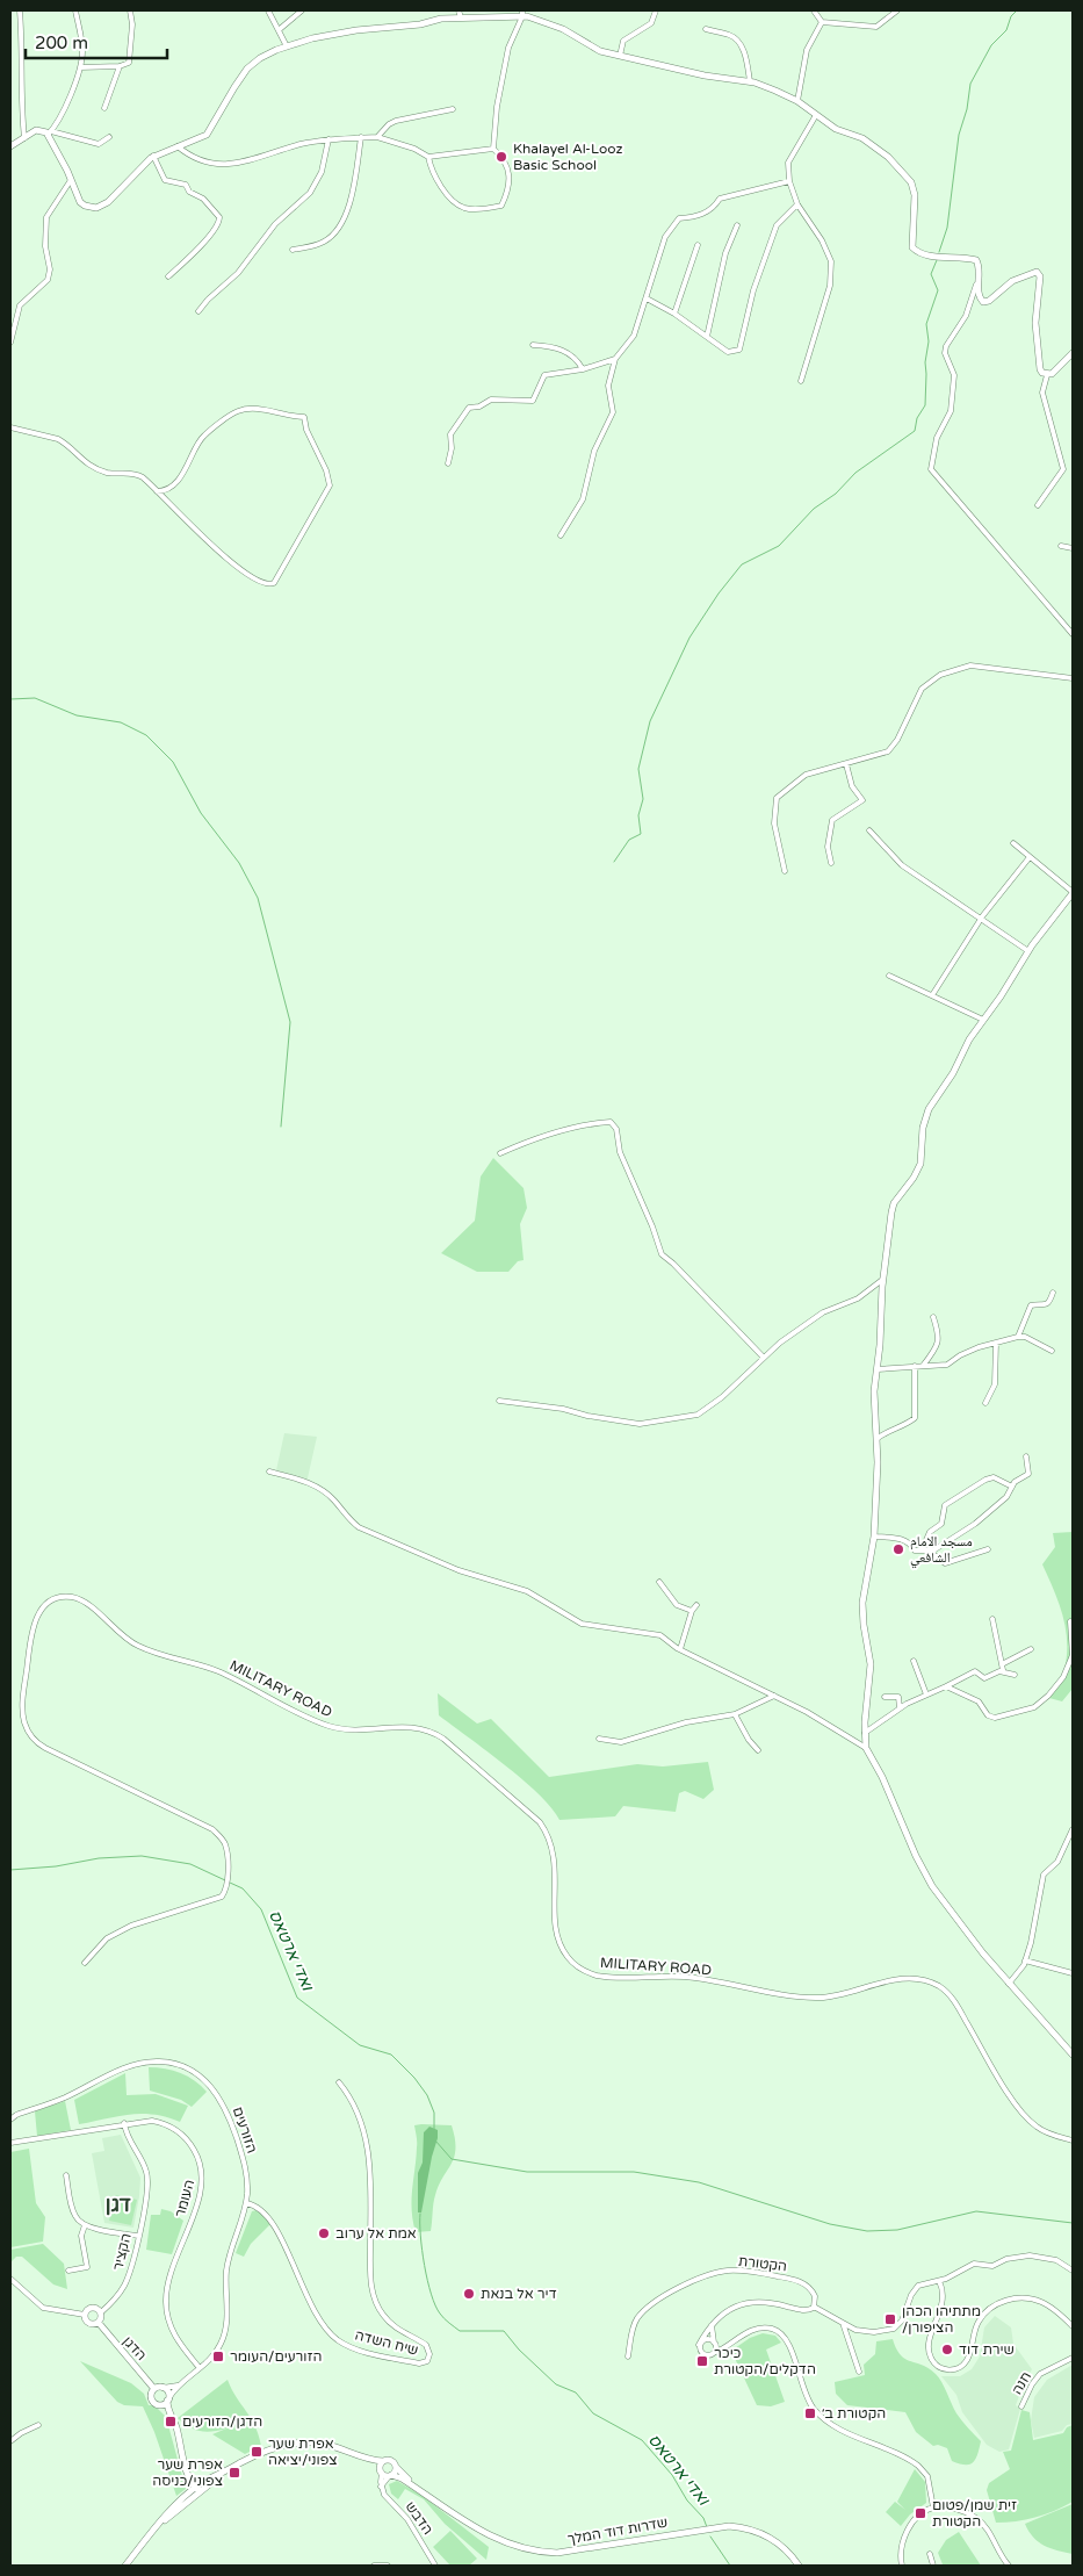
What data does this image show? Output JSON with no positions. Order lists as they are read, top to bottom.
{
  "streets": {
    "street": [
      "MILITARY ROAD",
      "הזורעים",
      "העומר",
      "הקציר",
      "הקטורת",
      "שיח השדה",
      "הדגן",
      "חנה",
      "הדבש",
      "שדרות דוד המלך"
    ]
  },
  "crossings": [
    ["הזורעים", "העומר"],
    ["הזורעים", "שיח השדה"],
    ["הזורעים", "הדגן"],
    ["העומר", "הקציר"],
    ["הקציר", "הדגן"]
  ],
  "districts": ["דגן"],
  "water": ["ואדי ארטאס"],
  "places": {
    "other": [
      "Khalayel Al-Looz Basic School",
      "مسجد الامام الشافعي",
      "אמת אל ערוב",
      "דיר אל בנאת",
      "שירת דוד"
    ],
    "transit": [
      "מתתיהו הכהן /הציפורן",
      "הזורעים/העומר",
      "כיכר הדקלים/הקטורת",
      "הקטורת ב׳",
      "הדגן/הזורעים",
      "אפרת שער צפוני/יציאה",
      "אפרת שער צפוני/כניסה",
      "זית שמן/פטום הקטורת"
    ]
  },
  "scale_bar": "200 m"
}
